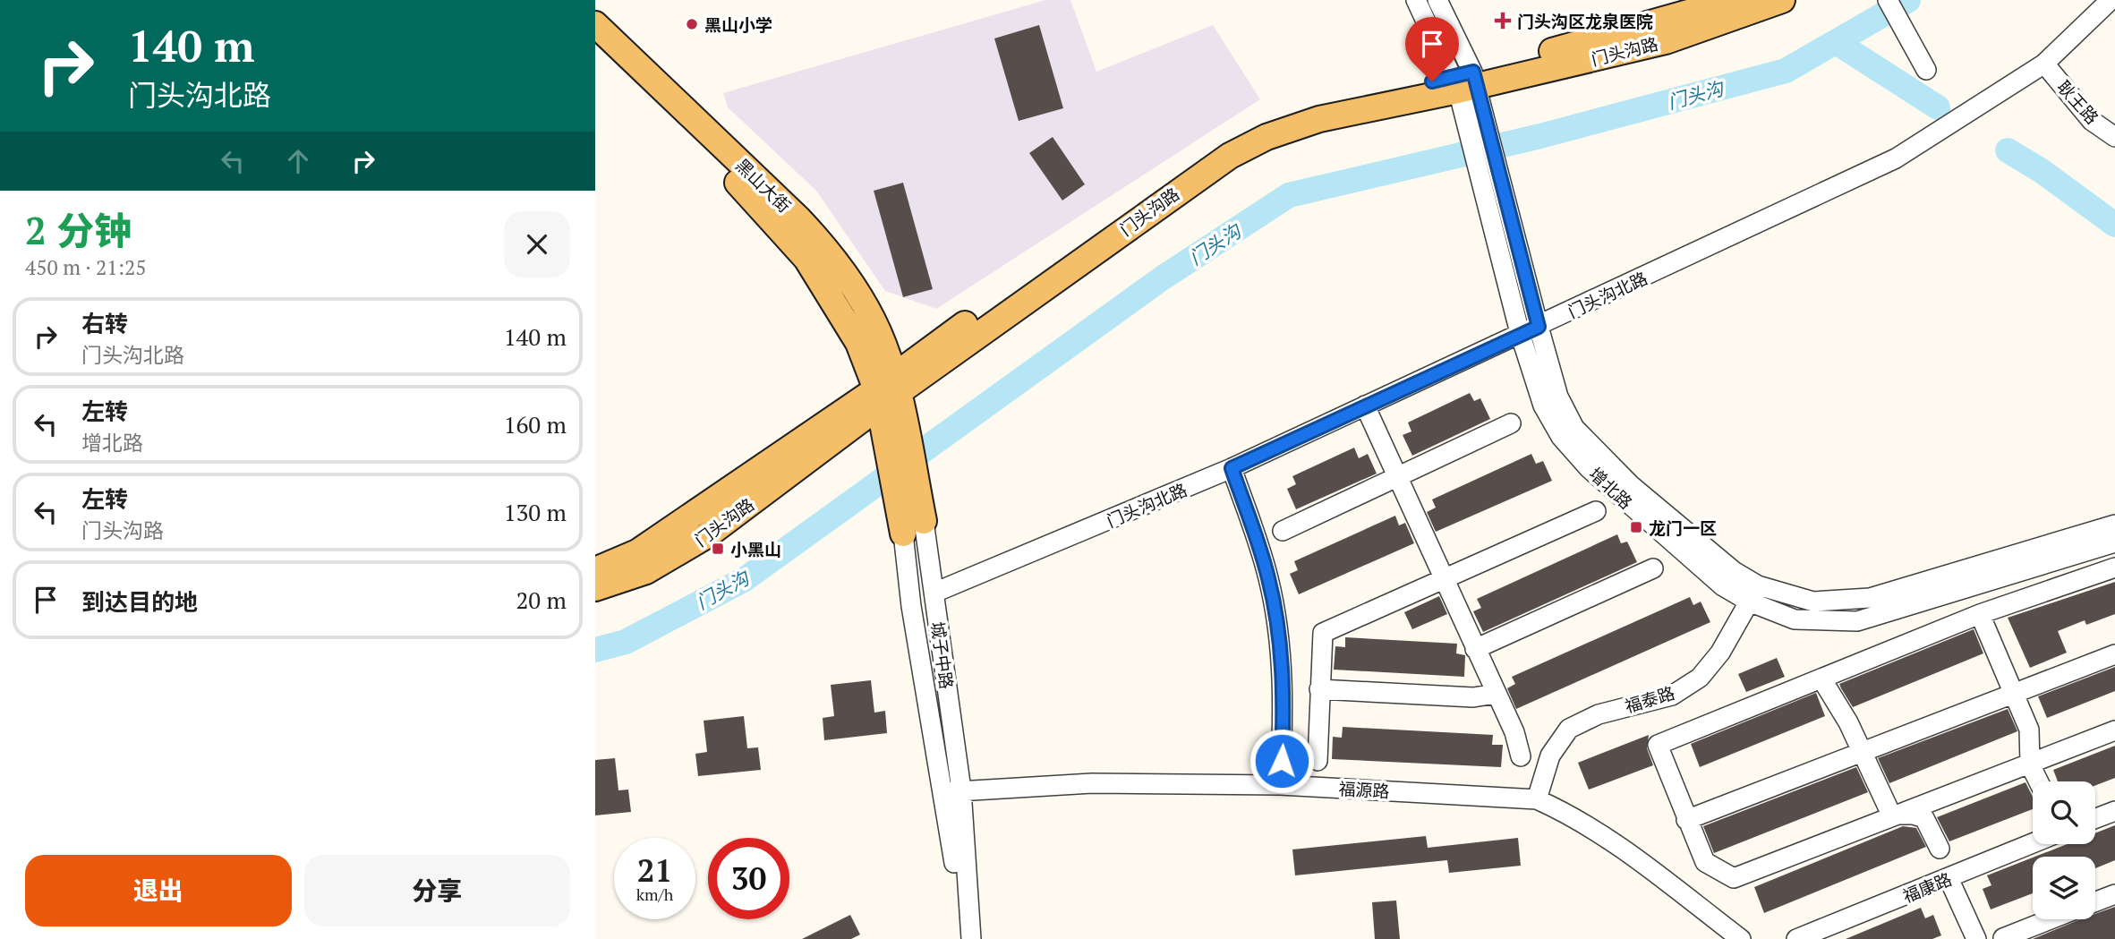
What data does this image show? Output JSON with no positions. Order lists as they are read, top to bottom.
{
  "streets": {
    "main road": ["门头沟路", "黑山大街", "城子中路"],
    "street": [
      "耿王路",
      "门头沟北路",
      "增北路",
      "福泰路",
      "福源路",
      "福康路"
    ]
  },
  "crossings": [
    ["门头沟路", "黑山大街"],
    ["门头沟路", "增北路"],
    ["门头沟路", "城子中路"],
    ["耿王路", "门头沟北路"],
    ["黑山大街", "城子中路"],
    ["门头沟北路", "增北路"],
    ["门头沟北路", "城子中路"],
    ["增北路", "福泰路"],
    ["城子中路", "福源路"],
    ["福泰路", "福源路"]
  ],
  "water": ["门头沟"],
  "places": {
    "health": ["门头沟区龙泉医院"],
    "other": ["黑山小学"],
    "transit": ["龙门一区", "小黑山"]
  },
  "page": {
    "turn": ["140 m", "门头沟北路"],
    "heading": ["2 分钟", "450 m · 21:25"],
    "list": [
      {
        "name": "右转",
        "note": "门头沟北路",
        "value": "140 m"
      },
      {
        "name": "左转",
        "note": "增北路",
        "value": "160 m"
      },
      {
        "name": "左转",
        "note": "门头沟路",
        "value": "130 m"
      },
      {
        "name": "到达目的地",
        "value": "20 m"
      }
    ],
    "speed": "21 km/h",
    "limit": "30",
    "buttons": ["退出", "分享"]
  }
}
